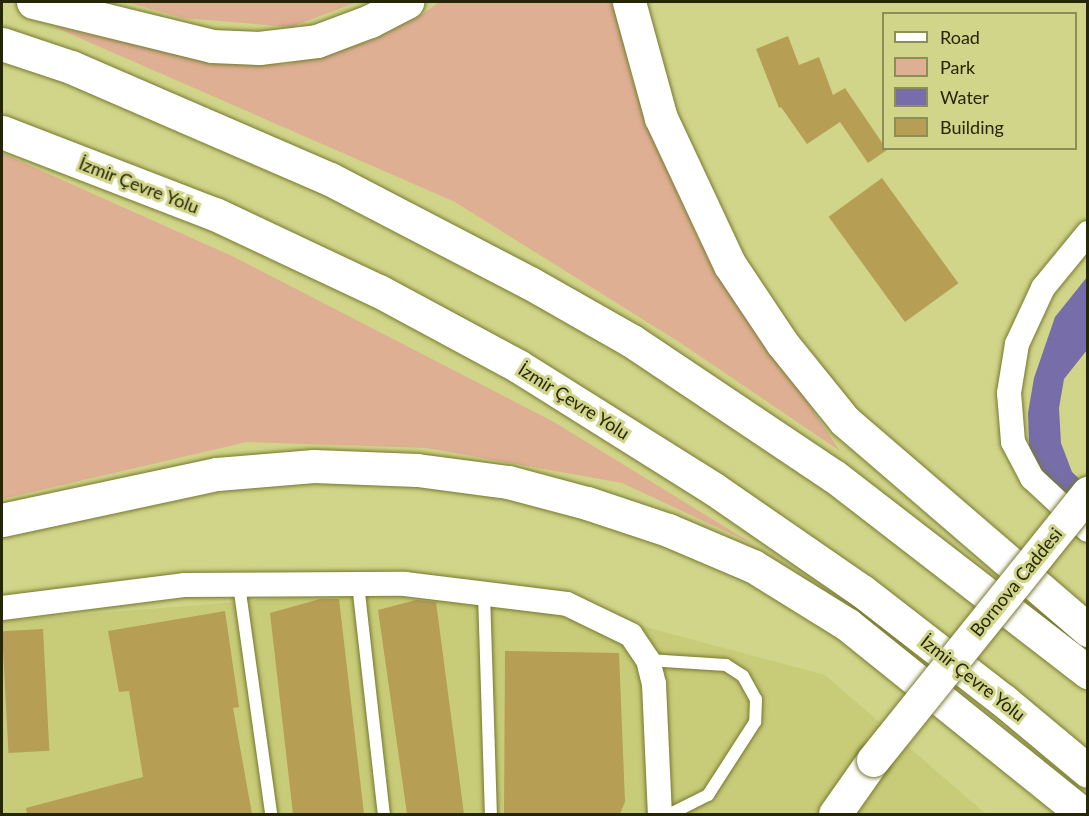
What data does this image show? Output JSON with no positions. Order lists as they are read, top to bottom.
{
  "streets": {
    "main road": ["İzmir Çevre Yolu", "Bornova Caddesi"]
  },
  "legend": [
    "Road",
    "Park",
    "Water",
    "Building"
  ]
}
